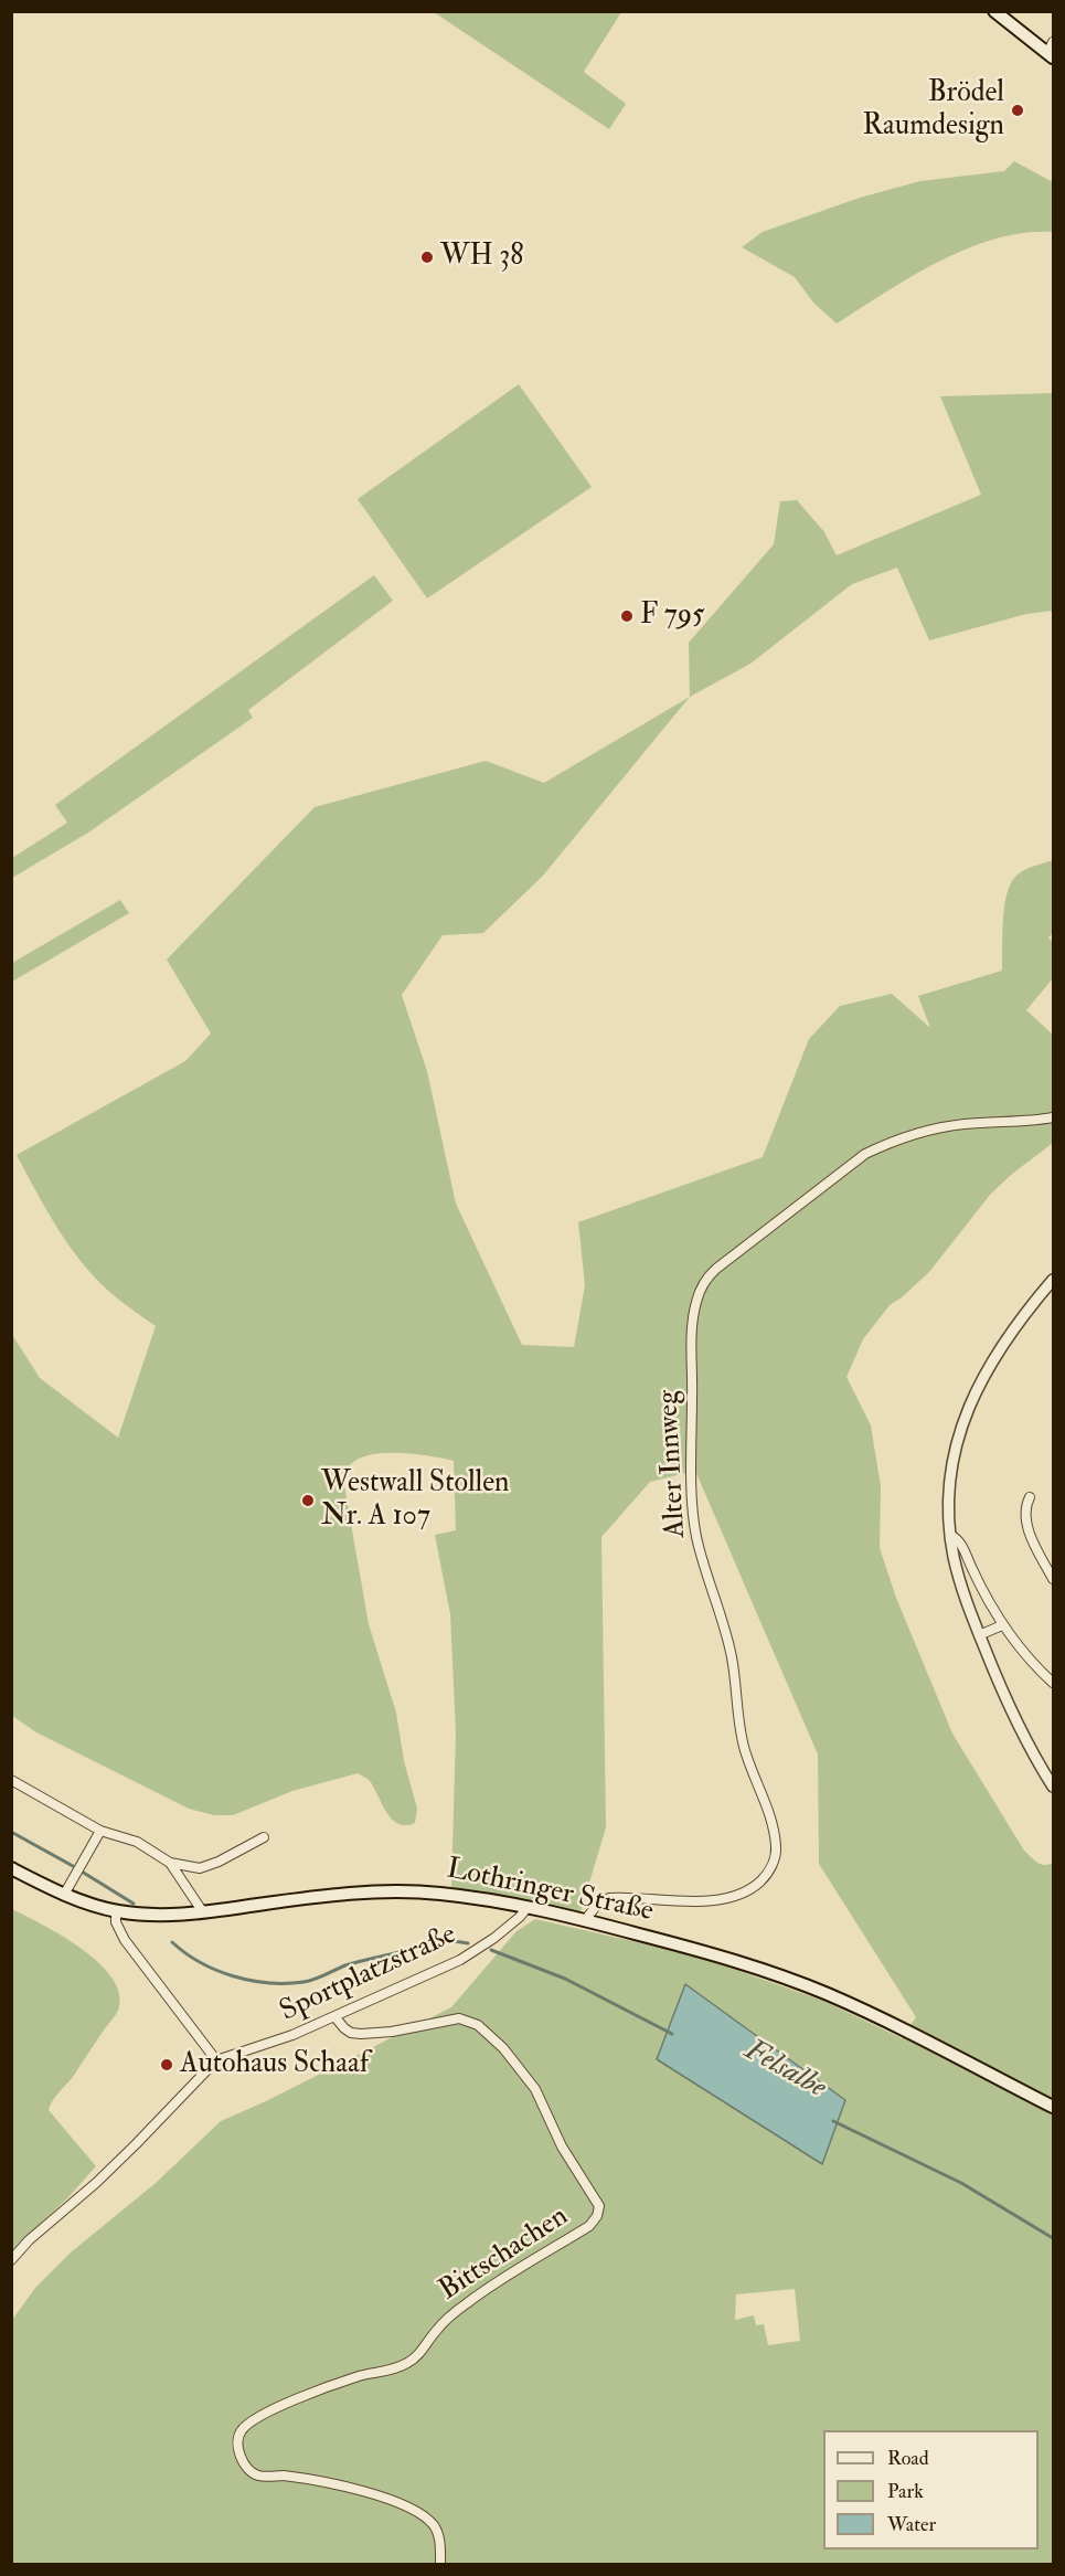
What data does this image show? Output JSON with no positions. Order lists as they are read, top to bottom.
{
  "streets": {
    "main road": ["Lothringer Straße"],
    "street": ["Alter Innweg", "Sportplatzstraße", "Bittschachen"]
  },
  "crossings": [
    ["Alter Innweg", "Lothringer Straße"],
    ["Lothringer Straße", "Sportplatzstraße"],
    ["Sportplatzstraße", "Bittschachen"]
  ],
  "water": ["Felsalbe"],
  "places": [
    "Brödel Raumdesign",
    "WH 38",
    "F 795",
    "Westwall Stollen Nr. A 107",
    "Autohaus Schaaf"
  ],
  "legend": ["Road", "Park", "Water"]
}
